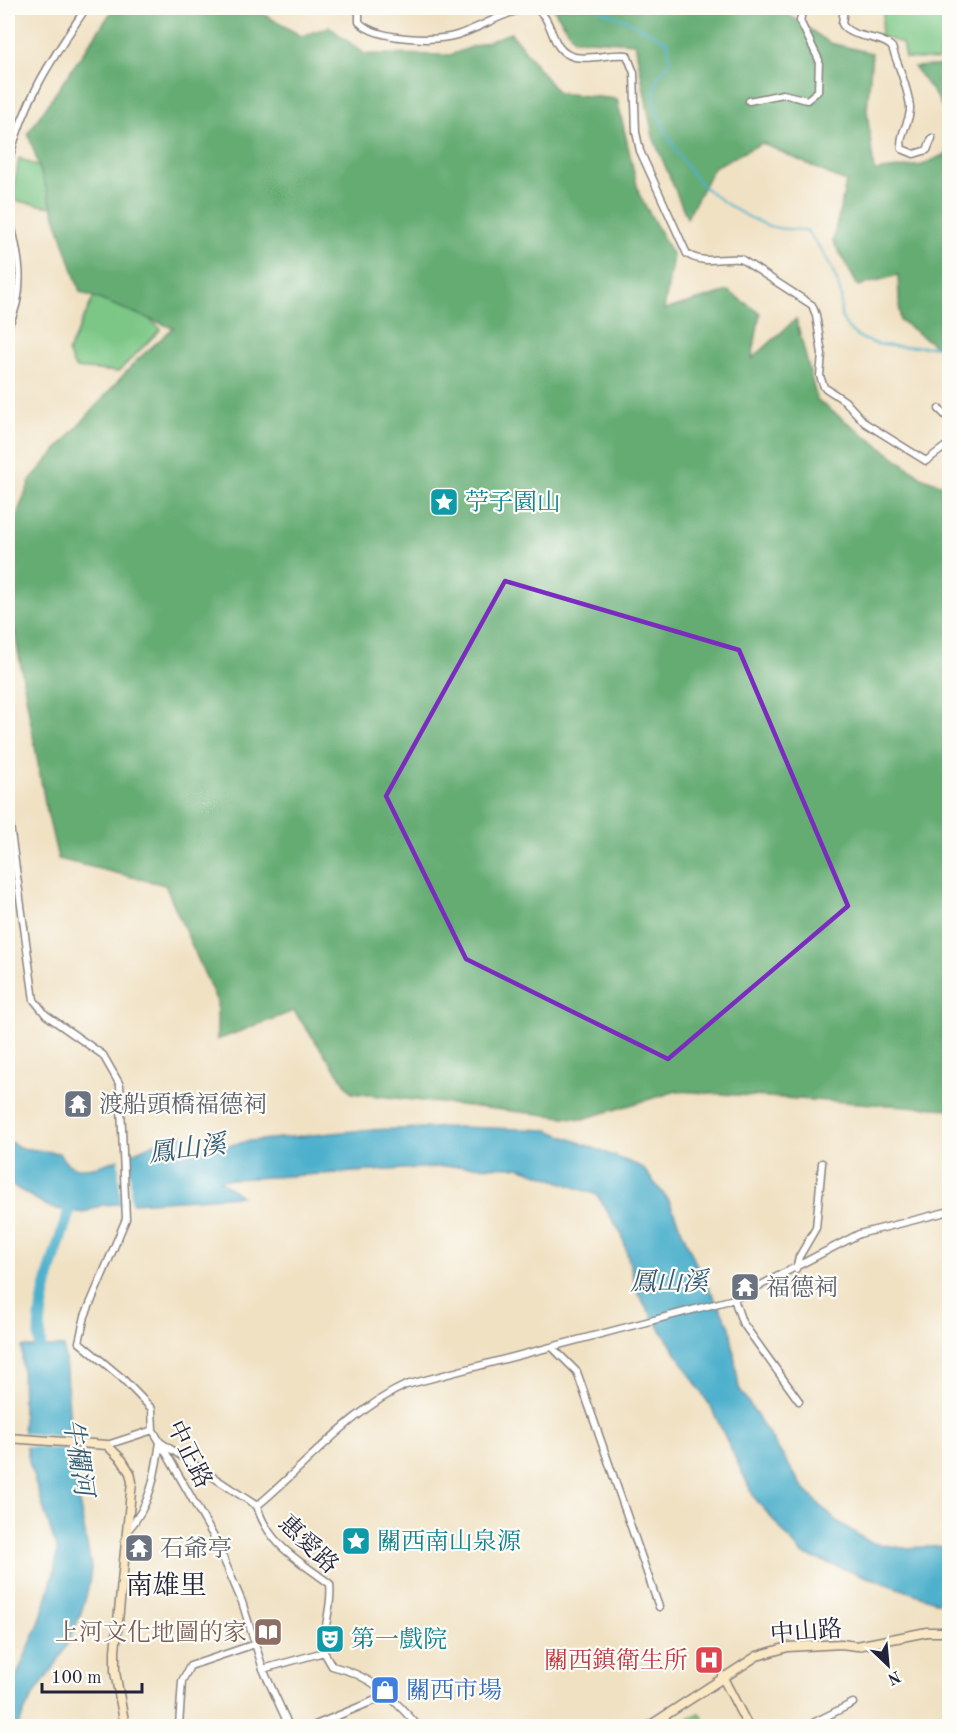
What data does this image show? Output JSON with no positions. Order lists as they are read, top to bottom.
{
  "streets": {
    "main road": ["中山路"],
    "street": ["中正路", "惠愛路"]
  },
  "crossings": [
    ["中正路", "惠愛路"]
  ],
  "districts": ["南雄里"],
  "water": ["鳳山溪", "牛欄河"],
  "places": {
    "place": ["苧子園山", "關西南山泉源"],
    "temple": ["渡船頭橋福德祠", "福德祠", "石爺亭"],
    "library": ["上河文化地圖的家"],
    "theatre": ["第一戲院"],
    "hospital": ["關西鎮衛生所"],
    "shop": ["關西市場"]
  },
  "scale_bar": "100 m",
  "north": "bottom right"
}
